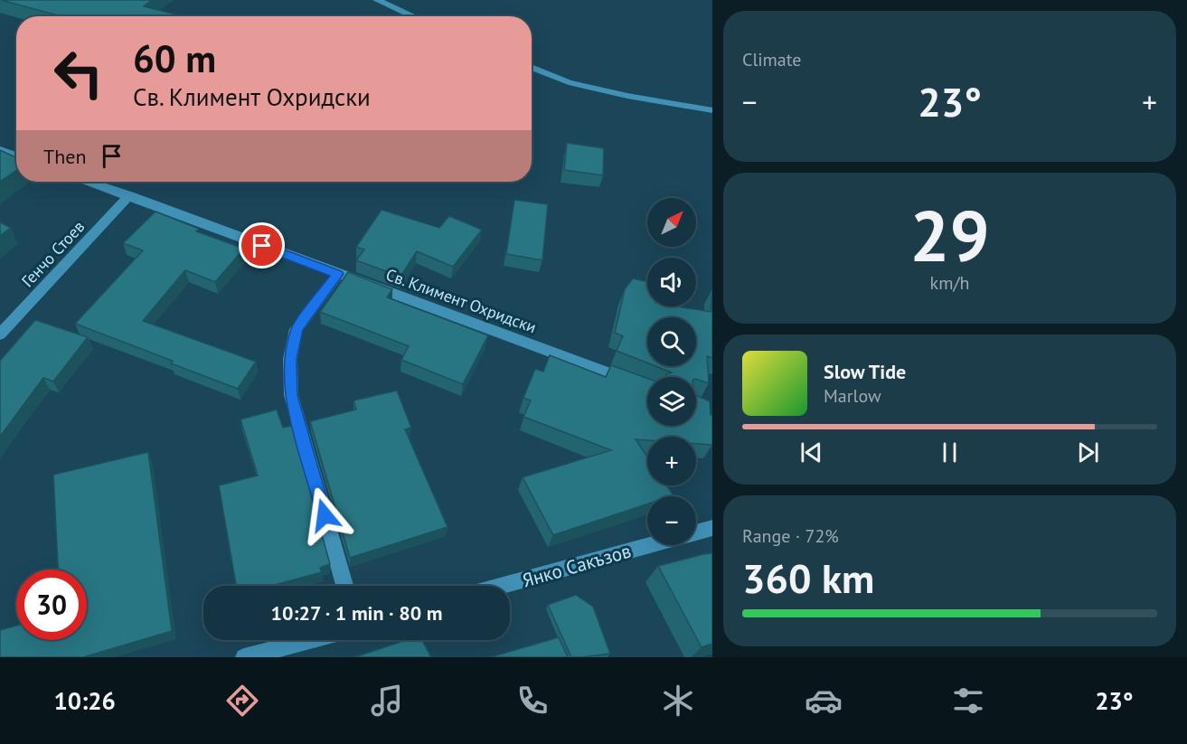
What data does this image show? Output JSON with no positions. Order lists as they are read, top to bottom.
{
  "streets": {
    "street": ["Генчо Стоев", "Св. Климент Охридски", "Янко Сакъзов"]
  },
  "crossings": [
    ["Генчо Стоев", "Св. Климент Охридски"]
  ],
  "north": "top right",
  "page": {
    "tile": [
      "Climate",
      ["29", "km/h"],
      ["Range · 72%", "360 km"]
    ],
    "turn": ["60 m", "Св. Климент Охридски"],
    "heat": ["−", "23°", "+"],
    "then": "Then",
    "map_buttons": ["+", "−"],
    "song": ["Slow Tide", "Marlow"],
    "limit": "30",
    "trip": "10:27 · 1 min · 80 m",
    "tabs": ["10:26", "23°"]
  }
}
